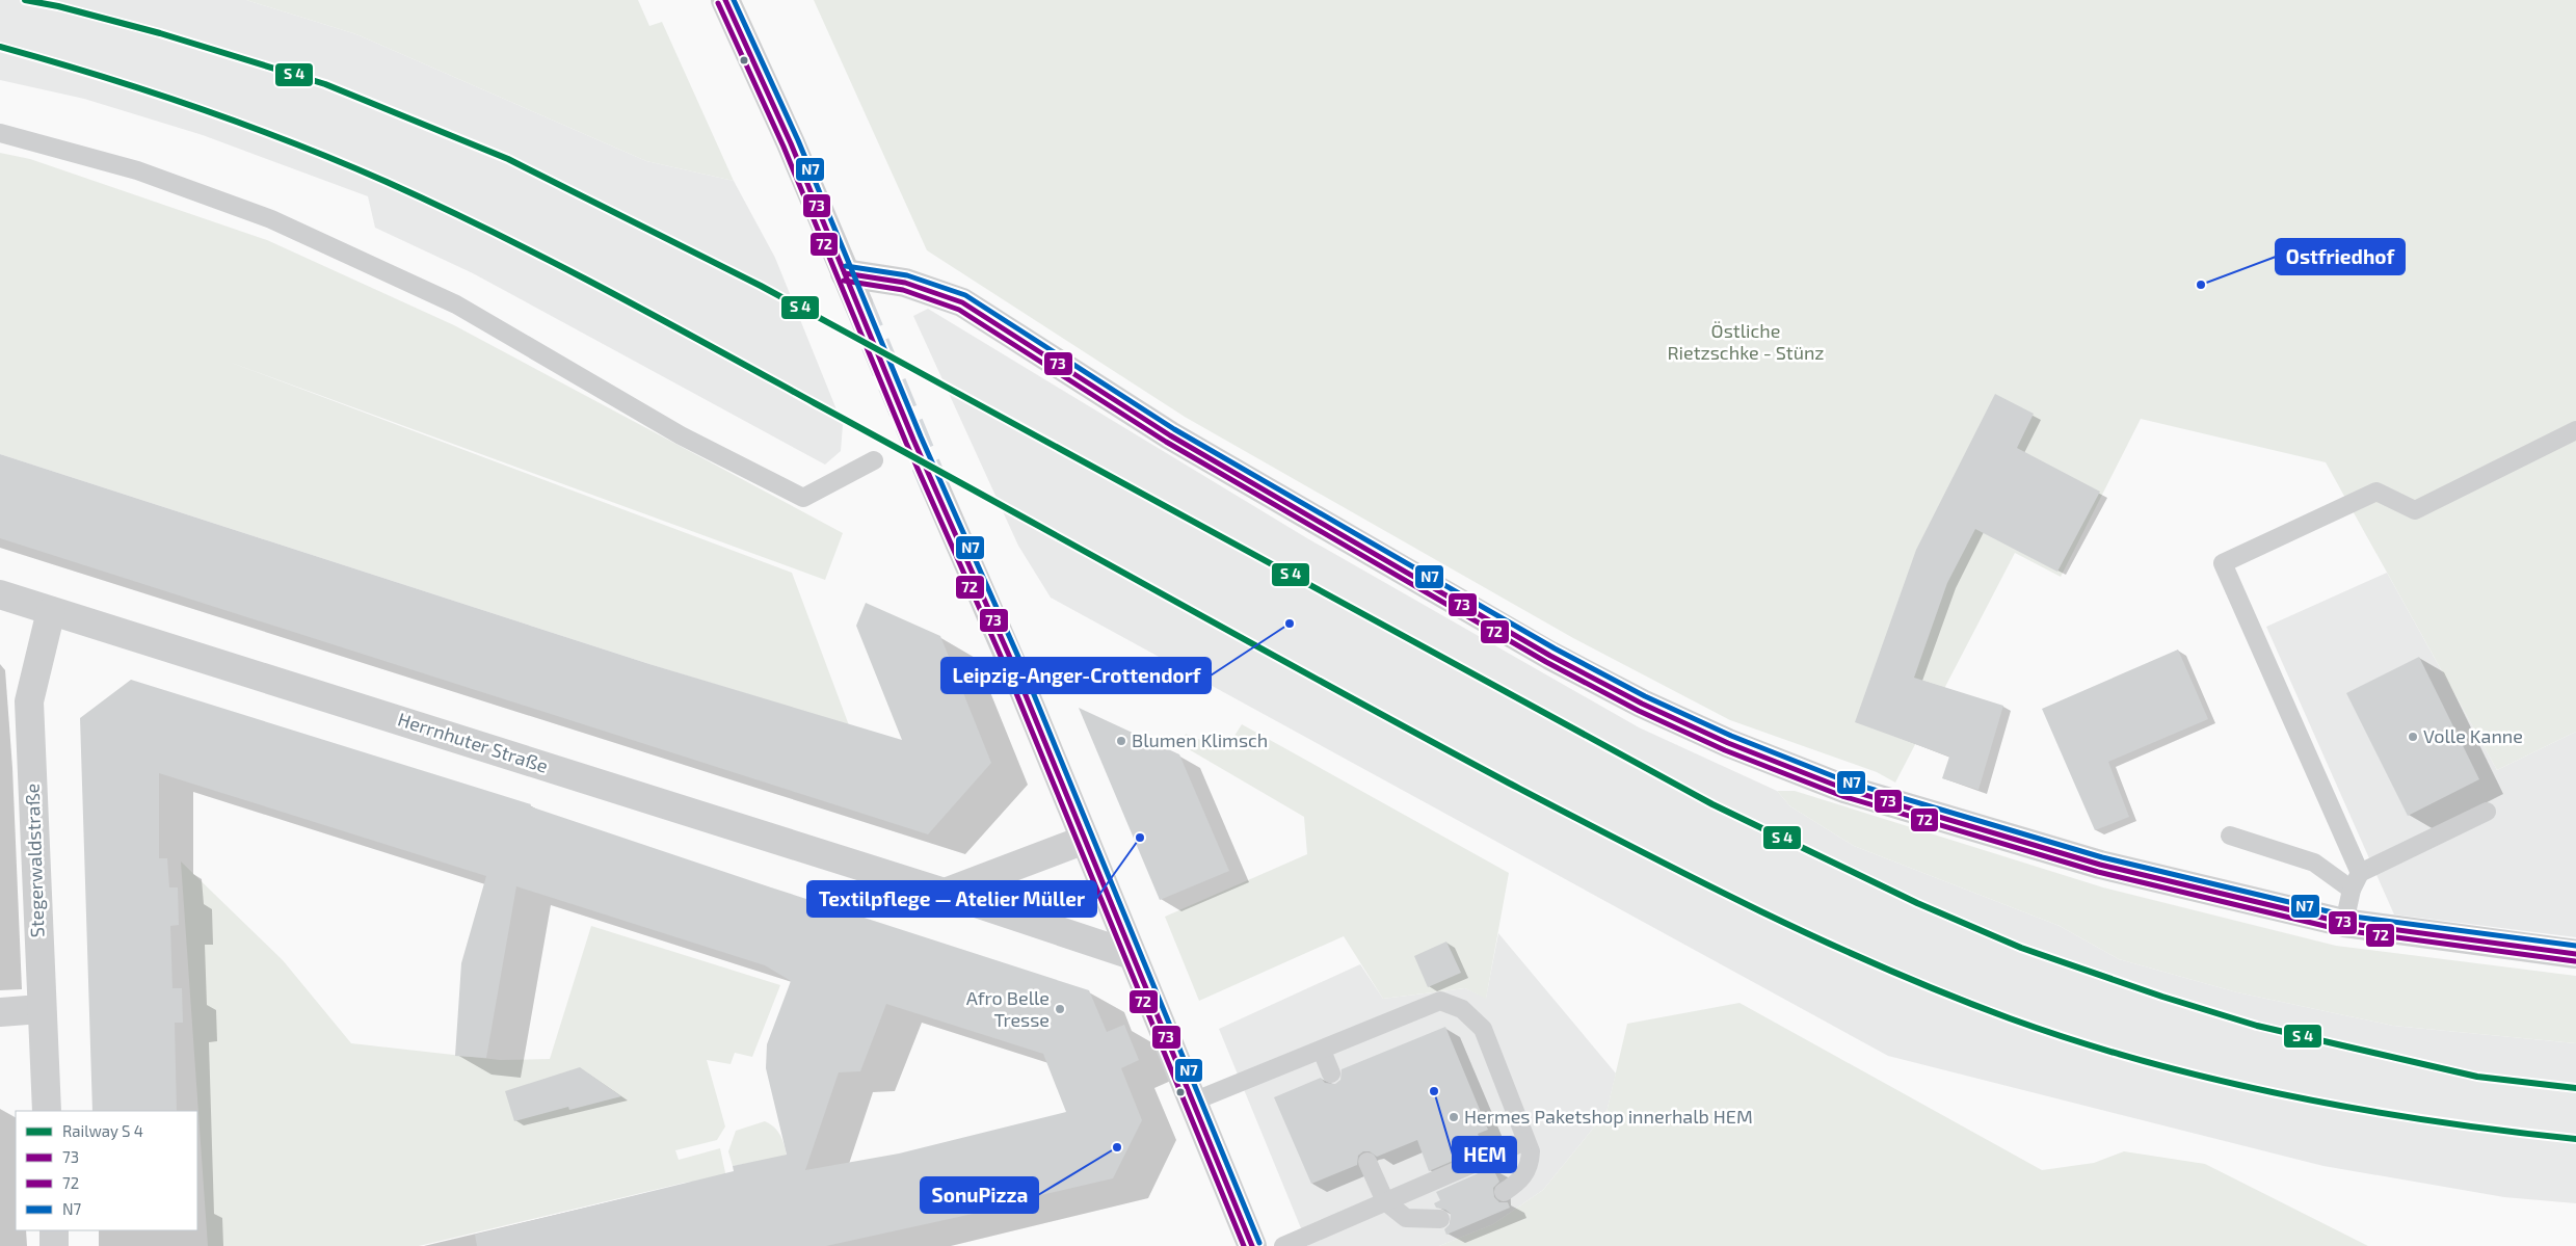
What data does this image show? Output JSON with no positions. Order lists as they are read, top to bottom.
{
  "streets": {
    "street": ["Herrnhuter Straße", "Stegerwaldstraße"]
  },
  "crossings": [
    ["Herrnhuter Straße", "Stegerwaldstraße"]
  ],
  "parks": ["Östliche Rietzschke - Stünz"],
  "places": [
    "Ostfriedhof",
    "Leipzig-Anger-Crottendorf",
    "Volle Kanne",
    "Blumen Klimsch",
    "Textilpflege — Atelier Müller",
    "Afro Belle Tresse",
    "HEM",
    "Hermes Paketshop innerhalb HEM",
    "SonuPizza"
  ],
  "lines": ["transit line 73", "transit line N7", "transit line 72"],
  "legend": [
    "Railway S 4",
    "73",
    "72",
    "N7"
  ]
}
